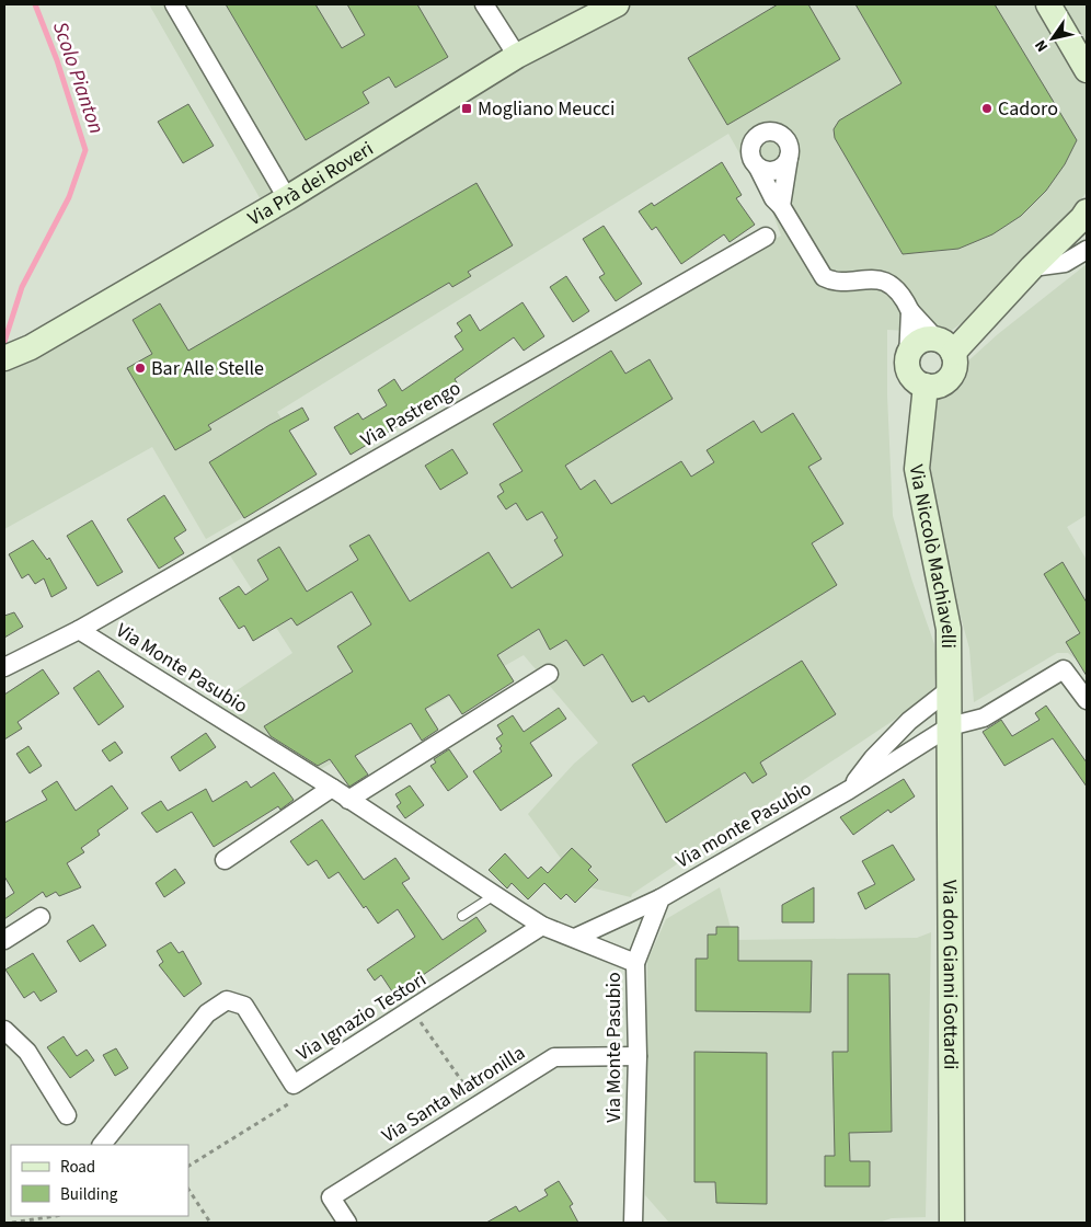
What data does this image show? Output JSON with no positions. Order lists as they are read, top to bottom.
{
  "streets": {
    "main road": ["Via Prà dei Roveri", "Via Niccolò Machiavelli", "Via don Gianni Gottardi"],
    "street": [
      "Via Pastrengo",
      "Via Monte Pasubio",
      "Via monte Pasubio",
      "Via Ignazio Testori",
      "Via Santa Matronilla"
    ]
  },
  "crossings": [
    ["Via Pastrengo", "Via Monte Pasubio"],
    ["Via Niccolò Machiavelli", "Via monte Pasubio"],
    ["Via Niccolò Machiavelli", "Via don Gianni Gottardi"],
    ["Via Monte Pasubio", "Via monte Pasubio"],
    ["Via Monte Pasubio", "Via Ignazio Testori"],
    ["Via Monte Pasubio", "Via Santa Matronilla"],
    ["Via monte Pasubio", "Via don Gianni Gottardi"]
  ],
  "water": ["Scolo Pianton"],
  "places": {
    "transit": ["Mogliano Meucci"],
    "other": ["Cadoro", "Bar Alle Stelle"]
  },
  "legend": ["Road", "Building"],
  "north": "bottom left"
}
